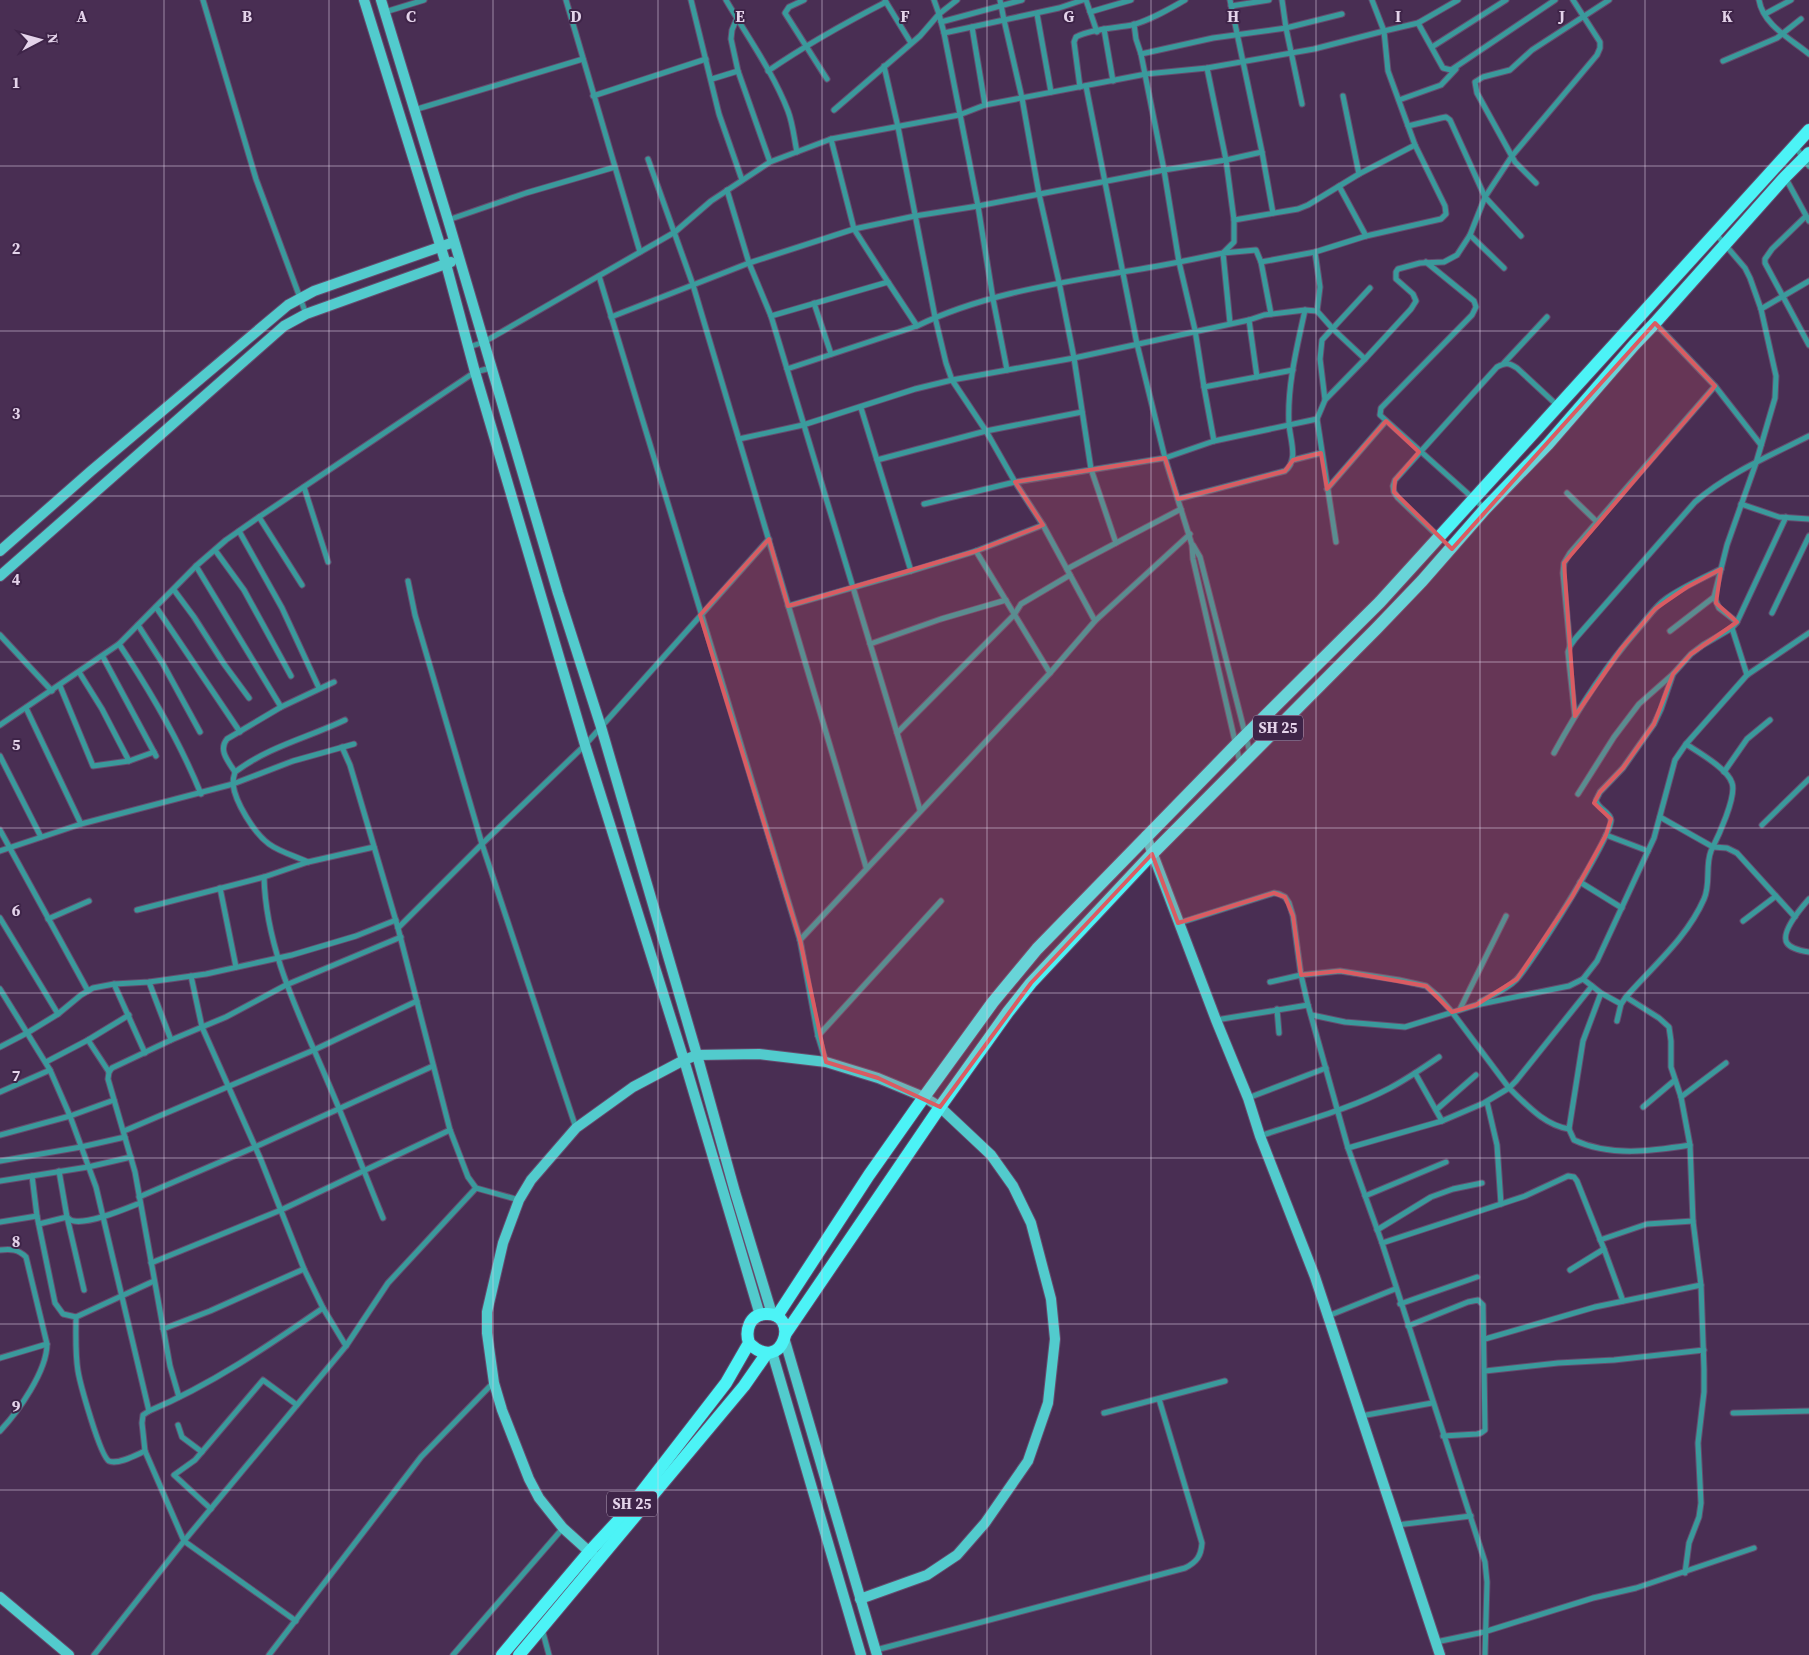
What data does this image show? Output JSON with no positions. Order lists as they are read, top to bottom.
{
  "streets": {
    "main road": ["SH 25"]
  },
  "north": "right",
  "grid": {
    "columns": [
      "A",
      "B",
      "C",
      "D",
      "E",
      "F",
      "G",
      "H",
      "I",
      "J",
      "K"
    ],
    "rows": [
      "1",
      "2",
      "3",
      "4",
      "5",
      "6",
      "7",
      "8",
      "9"
    ]
  }
}
